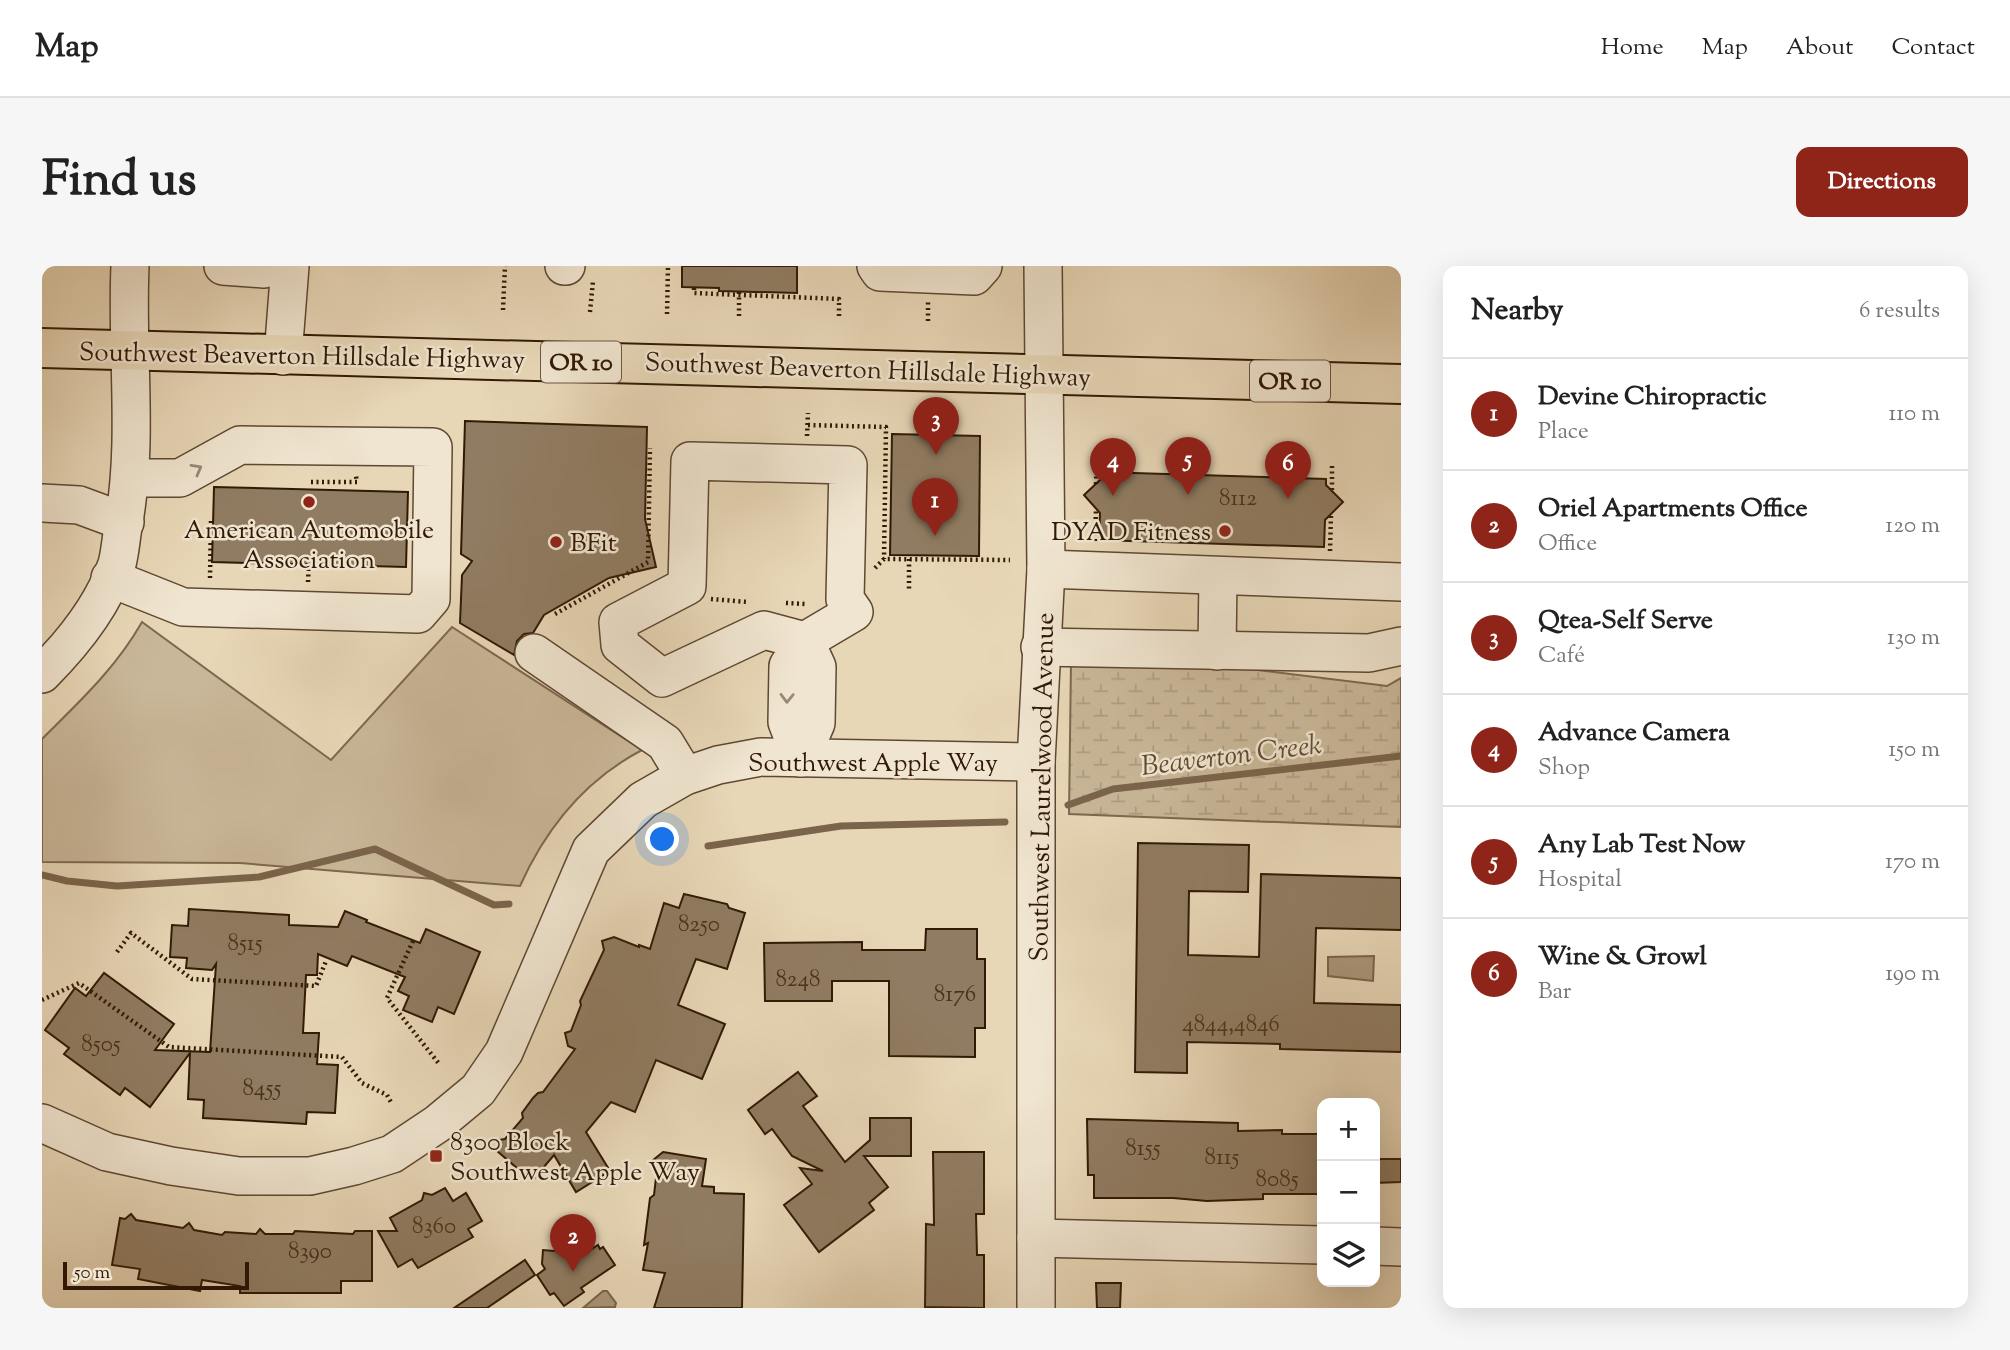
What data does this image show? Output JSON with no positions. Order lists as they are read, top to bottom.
{
  "streets": {
    "main road": ["Southwest Beaverton Hillsdale Highway", "OR 10"],
    "street": ["Southwest Apple Way", "Southwest Laurelwood Avenue"]
  },
  "crossings": [
    ["Southwest Beaverton Hillsdale Highway", "Southwest Laurelwood Avenue"],
    ["Southwest Apple Way", "Southwest Laurelwood Avenue"]
  ],
  "water": ["Beaverton Creek"],
  "places": {
    "other": ["American Automobile Association", "DYAD Fitness", "BFit"],
    "transit": ["8300 Block Southwest Apple Way"]
  },
  "house_numbers": [
    "8112",
    "8250",
    "8515",
    "8248",
    "8176",
    "4844,4846",
    "8505",
    "8455",
    "8155",
    "8115",
    "8085",
    "8360",
    "8390"
  ],
  "scale_bar": "50 m",
  "page": {
    "header": "Map",
    "nav": [
      "Home",
      "Map",
      "About",
      "Contact"
    ],
    "title": "Find us",
    "buttons": "Directions",
    "heading": ["Nearby", "6 results"],
    "list": [
      {
        "mark": "1",
        "name": "Devine Chiropractic",
        "note": "Place",
        "value": "110 m"
      },
      {
        "mark": "2",
        "name": "Oriel Apartments Office",
        "note": "Office",
        "value": "120 m"
      },
      {
        "mark": "3",
        "name": "Qtea-Self Serve",
        "note": "Café",
        "value": "130 m"
      },
      {
        "mark": "4",
        "name": "Advance Camera",
        "note": "Shop",
        "value": "150 m"
      },
      {
        "mark": "5",
        "name": "Any Lab Test Now",
        "note": "Hospital",
        "value": "170 m"
      },
      {
        "mark": "6",
        "name": "Wine & Growl",
        "note": "Bar",
        "value": "190 m"
      }
    ],
    "pins": [
      "3",
      "5",
      "4",
      "6",
      "1",
      "2"
    ],
    "map_buttons": ["+", "−"],
    "scale": "50 m"
  }
}
